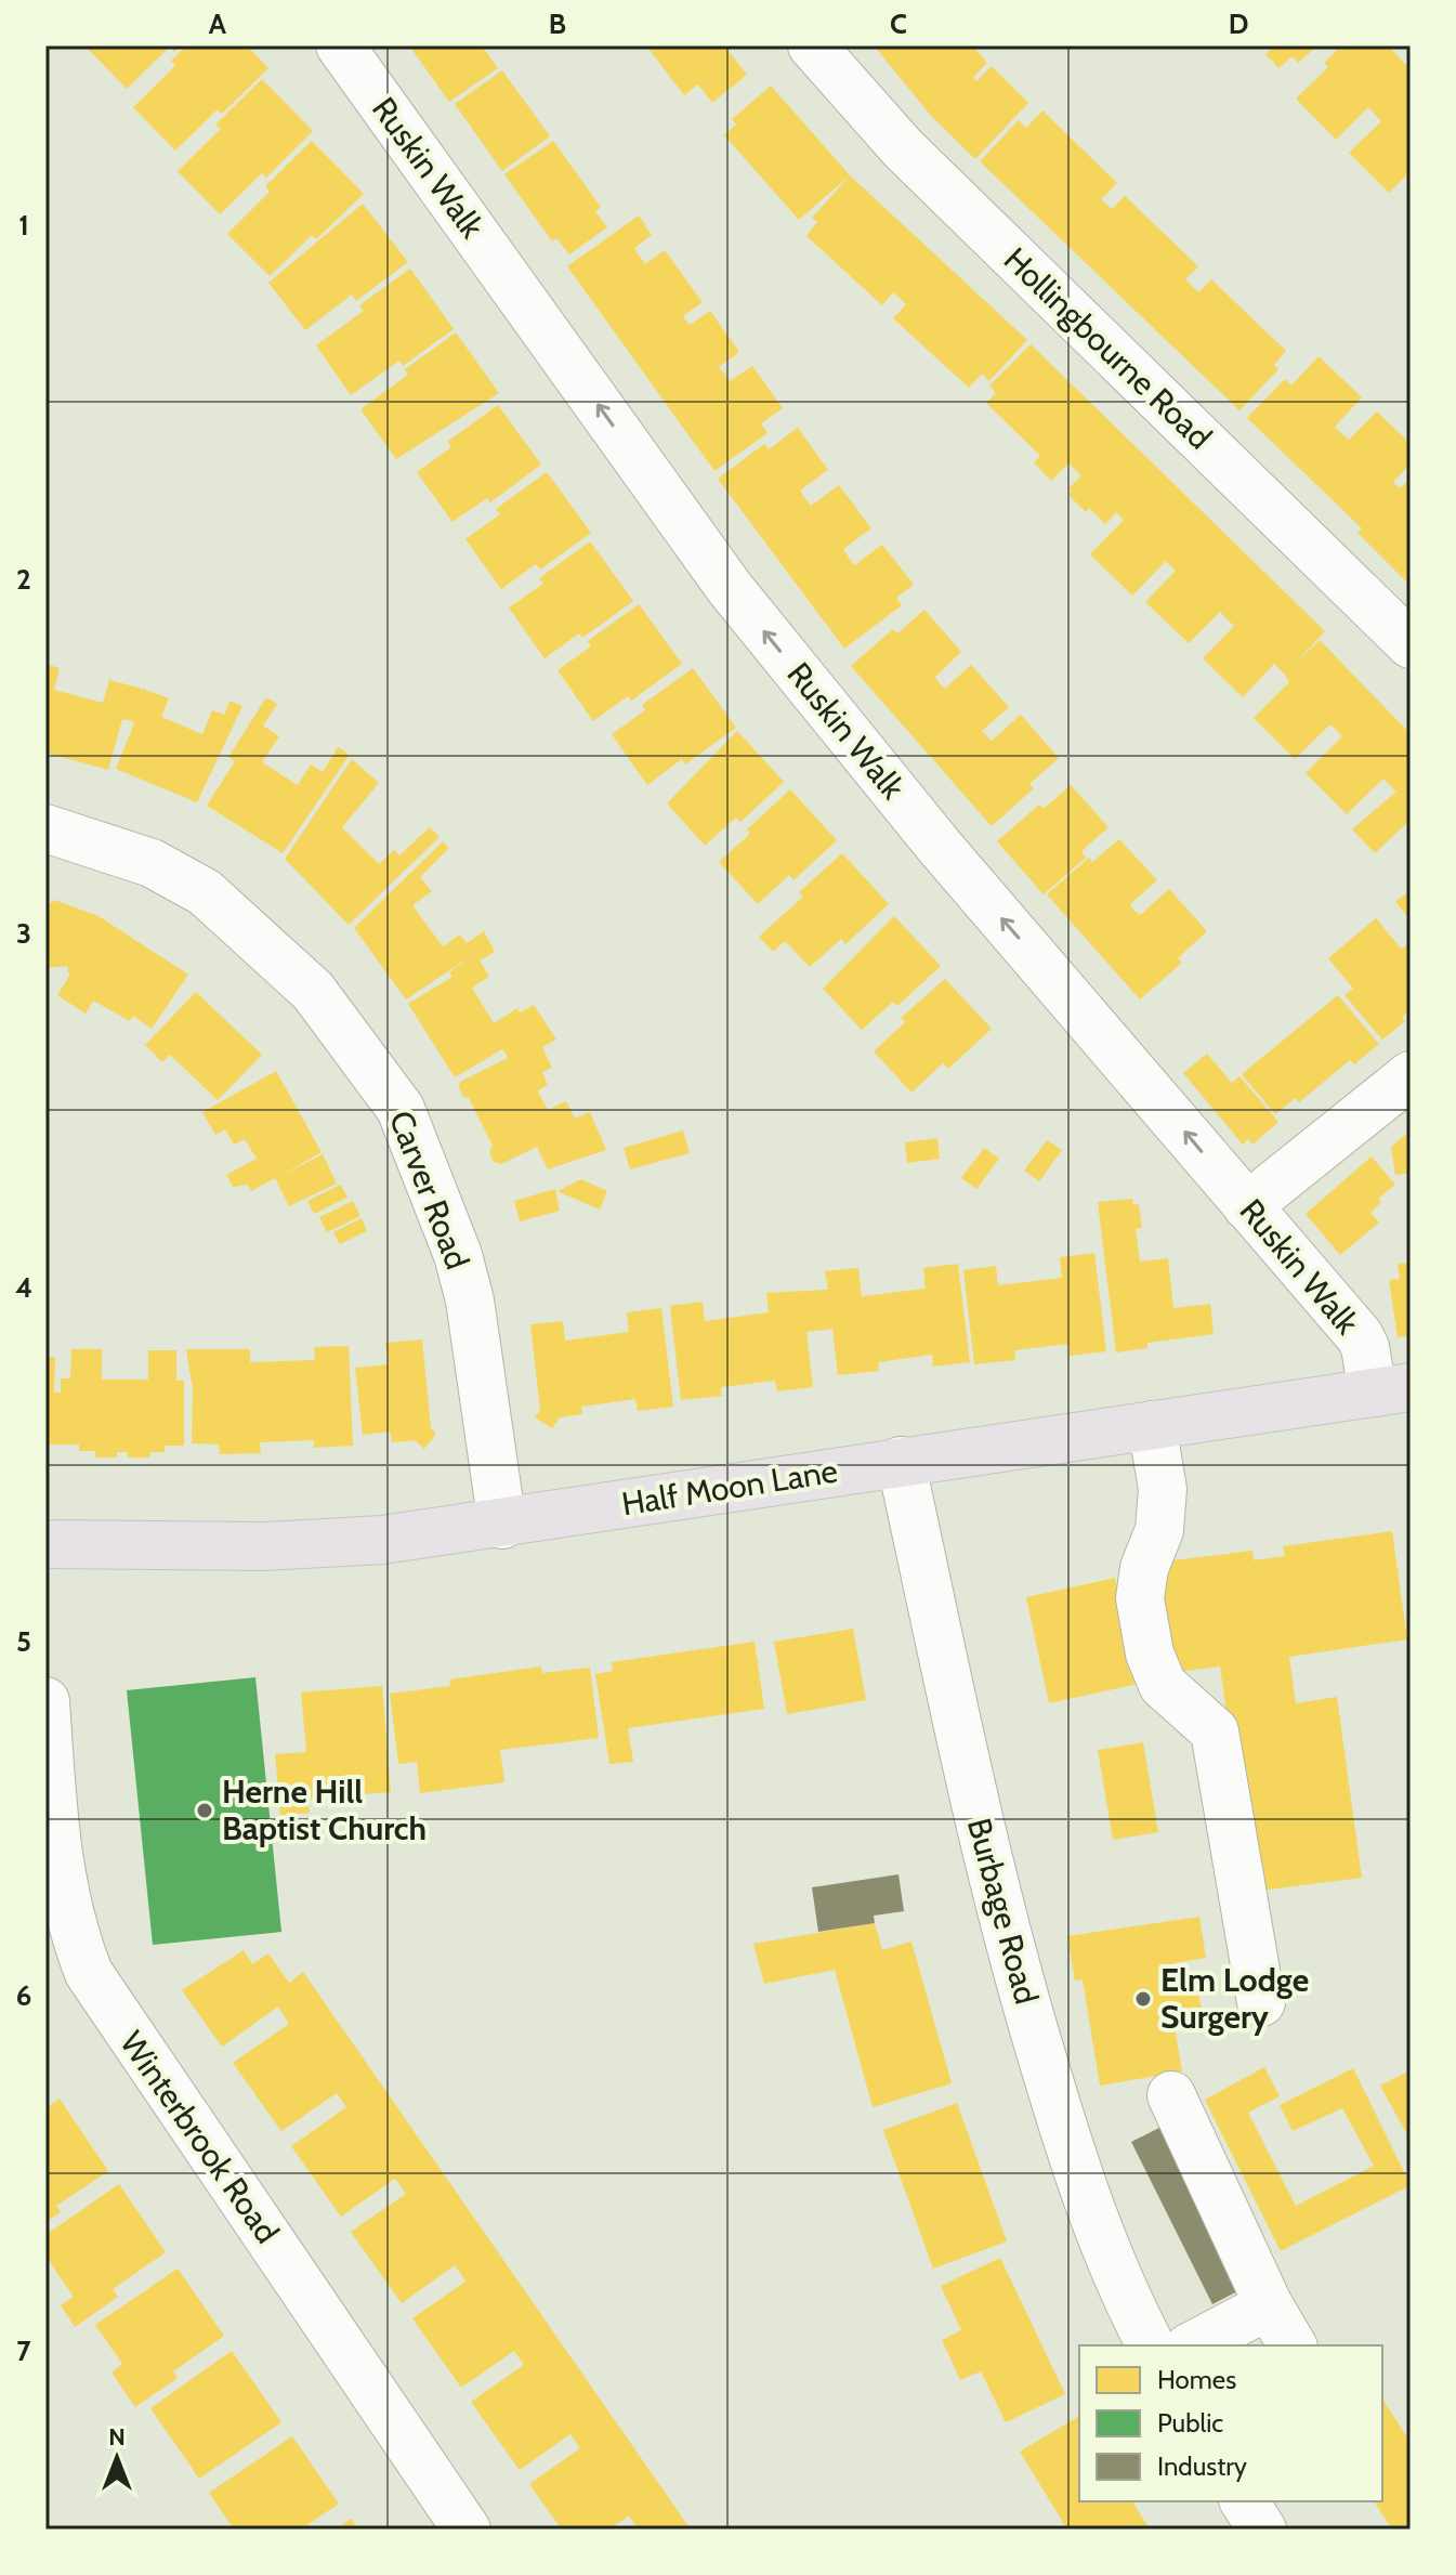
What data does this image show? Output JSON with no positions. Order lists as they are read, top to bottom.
{
  "streets": {
    "main road": ["Half Moon Lane"],
    "street": [
      "Ruskin Walk",
      "Hollingbourne Road",
      "Carver Road",
      "Burbage Road",
      "Winterbrook Road"
    ]
  },
  "crossings": [
    ["Ruskin Walk", "Half Moon Lane"],
    ["Carver Road", "Half Moon Lane"],
    ["Half Moon Lane", "Burbage Road"]
  ],
  "one_way": ["Ruskin Walk"],
  "places": ["Herne Hill Baptist Church", "Elm Lodge Surgery"],
  "legend": ["Homes", "Public", "Industry"],
  "north": "top",
  "grid": {
    "columns": [
      "A",
      "B",
      "C",
      "D"
    ],
    "rows": [
      "1",
      "2",
      "3",
      "4",
      "5",
      "6",
      "7"
    ]
  }
}
